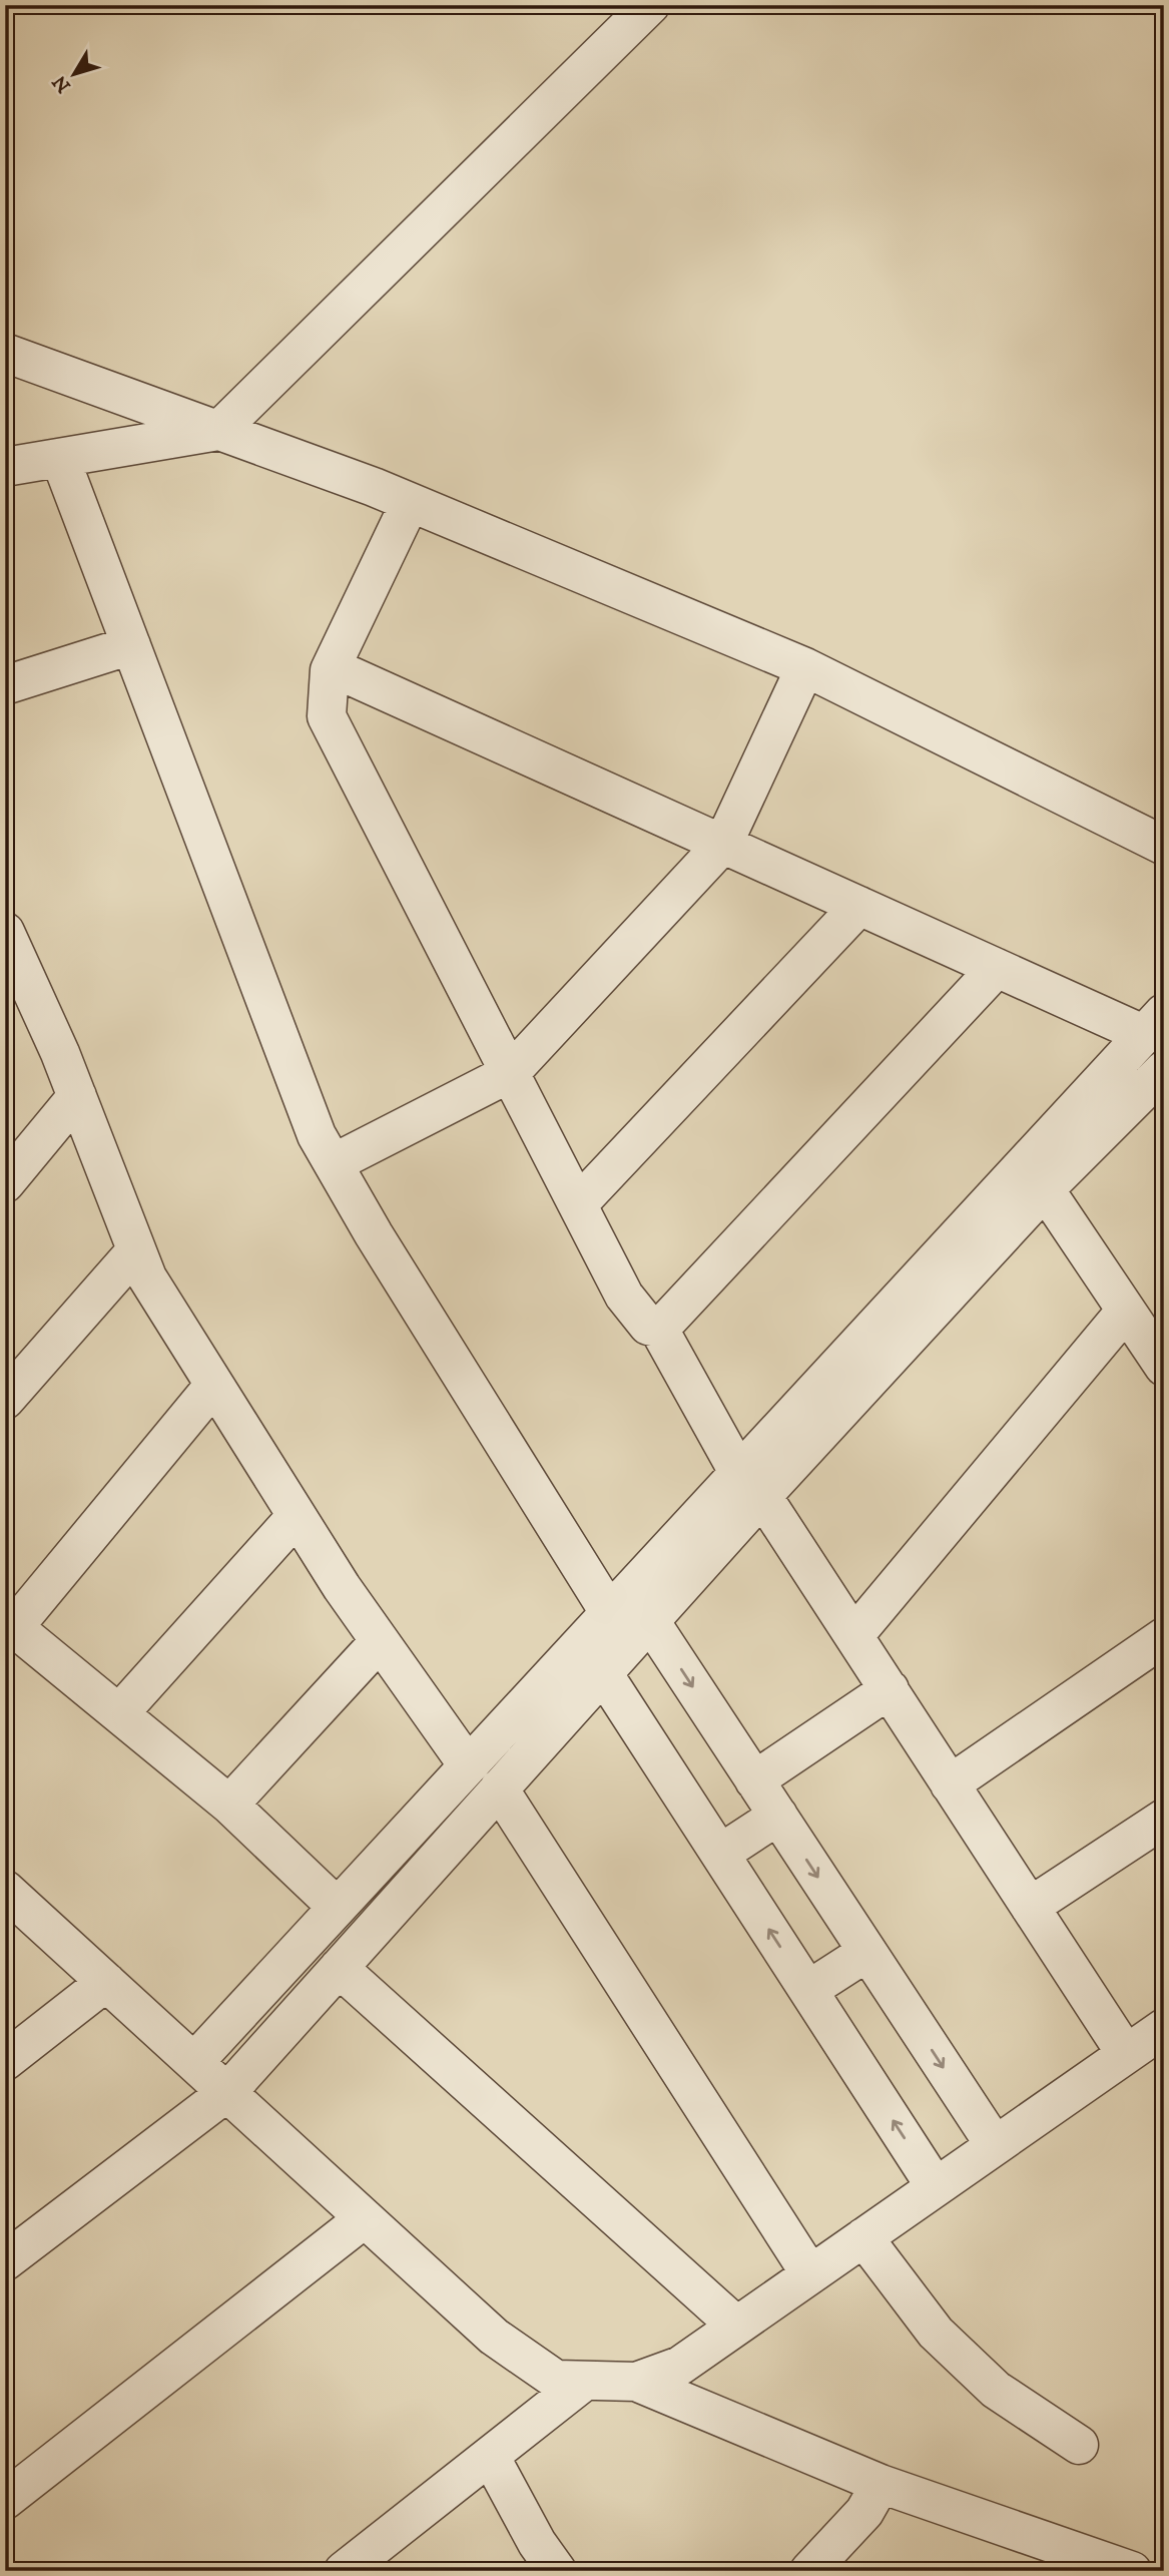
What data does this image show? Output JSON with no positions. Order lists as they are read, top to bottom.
{
  "north": "bottom left"
}
